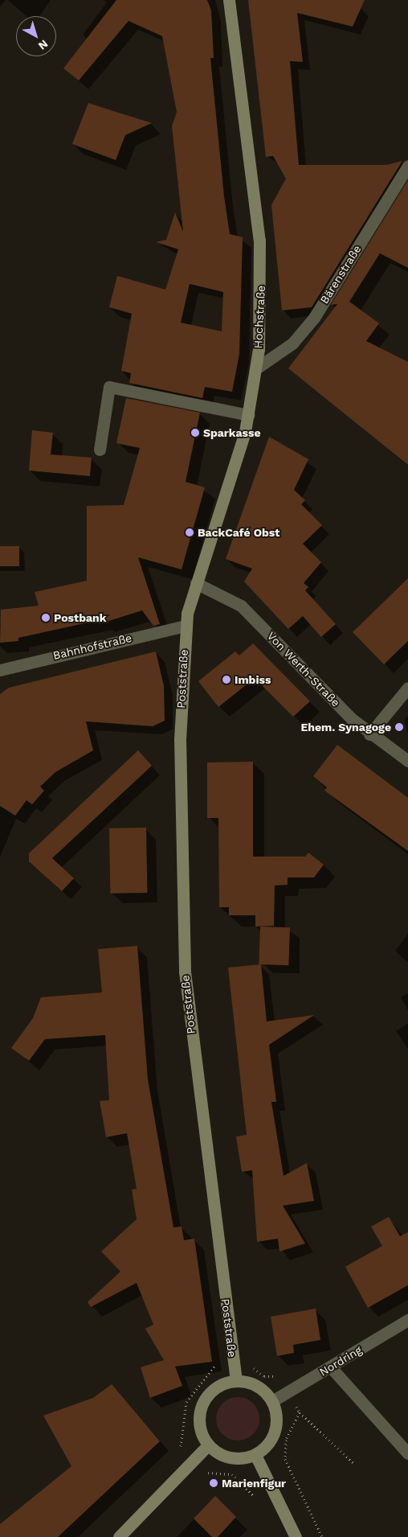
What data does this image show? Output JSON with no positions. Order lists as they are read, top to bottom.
{
  "streets": {
    "street": [
      "Bärenstraße",
      "Hochstraße",
      "Bahnhofstraße",
      "Von Werth-Straße",
      "Poststraße",
      "Nordring"
    ]
  },
  "crossings": [
    ["Bärenstraße", "Hochstraße"],
    ["Hochstraße", "Bahnhofstraße"],
    ["Hochstraße", "Von Werth-Straße"],
    ["Hochstraße", "Poststraße"],
    ["Bahnhofstraße", "Poststraße"],
    ["Poststraße", "Nordring"]
  ],
  "places": [
    "Sparkasse",
    "BackCafé Obst",
    "Postbank",
    "Imbiss",
    "Ehem. Synagoge",
    "Marienfigur"
  ],
  "north": "bottom right"
}
